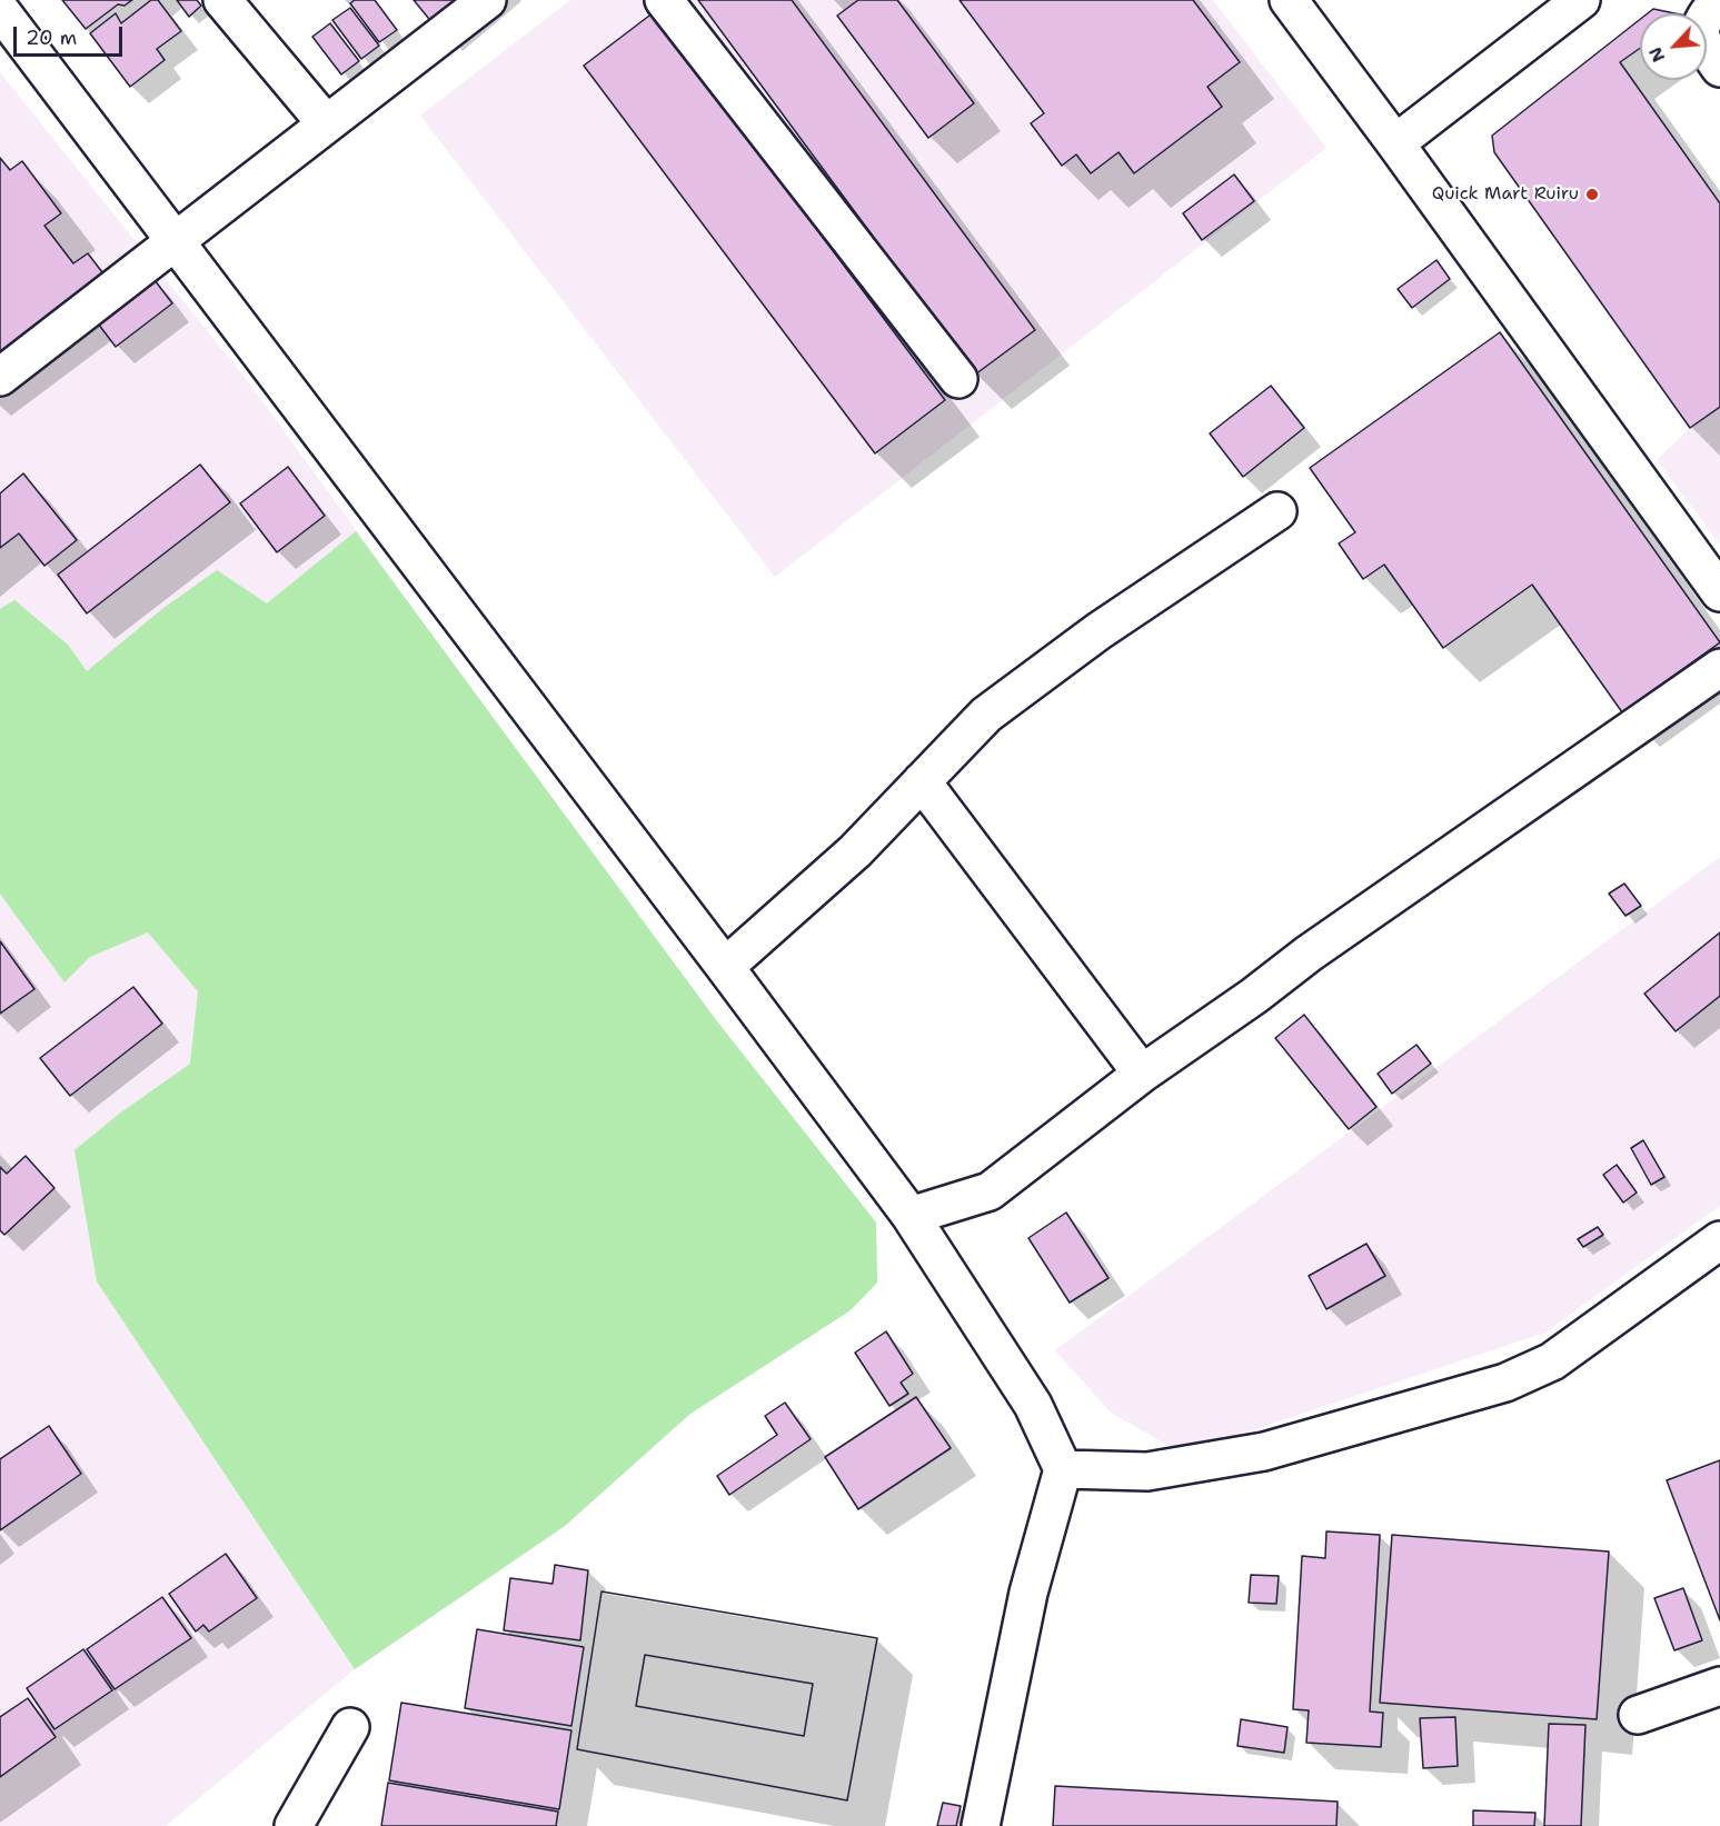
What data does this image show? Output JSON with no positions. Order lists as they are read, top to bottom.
{
  "places": ["Quick Mart Ruiru"],
  "scale_bar": "20 m",
  "north": "bottom left"
}
